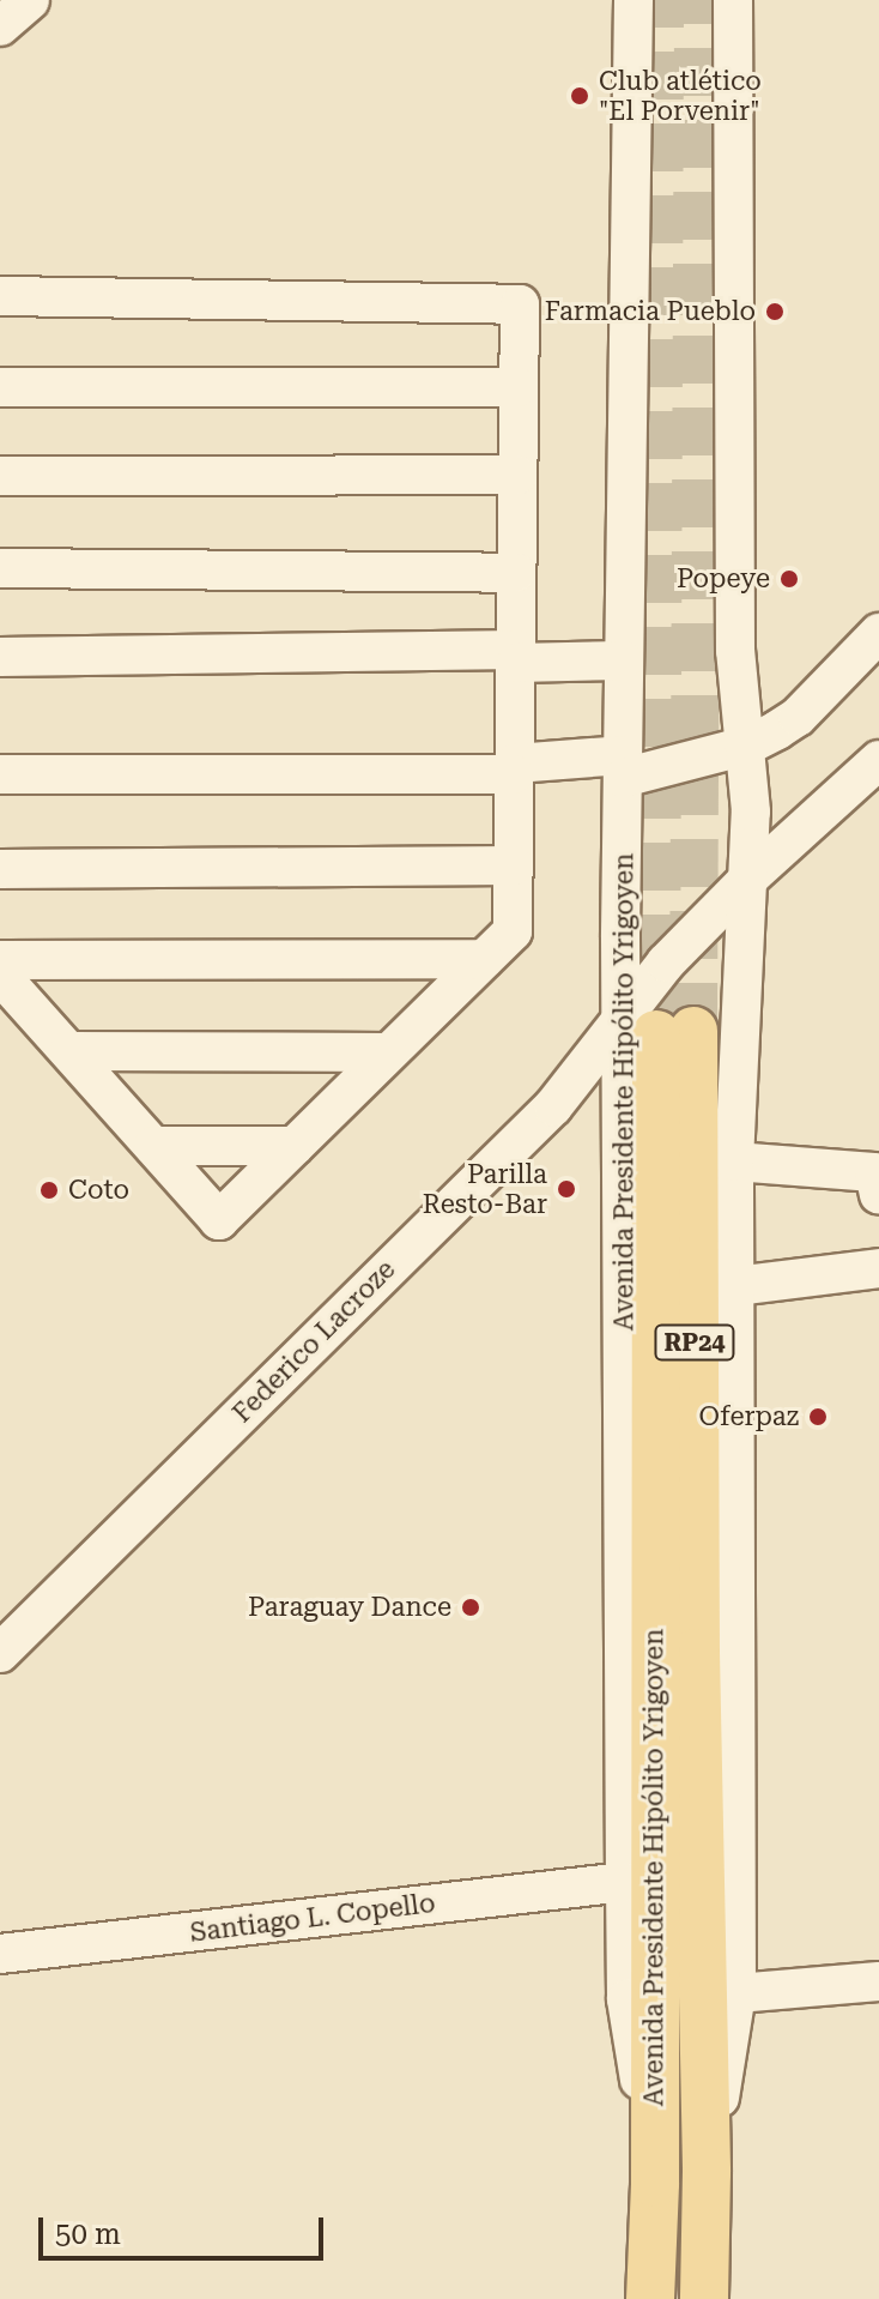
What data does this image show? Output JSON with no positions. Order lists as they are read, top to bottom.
{
  "streets": {
    "main road": ["Avenida Presidente Hipólito Yrigoyen", "RP24"],
    "street": ["Federico Lacroze", "Santiago L. Copello"]
  },
  "crossings": [
    ["Avenida Presidente Hipólito Yrigoyen", "Federico Lacroze"],
    ["Avenida Presidente Hipólito Yrigoyen", "Santiago L. Copello"]
  ],
  "places": [
    "Club atlético \"El Porvenir\"",
    "Farmacia Pueblo",
    "Popeye",
    "Parilla Resto-Bar",
    "Coto",
    "Oferpaz",
    "Paraguay Dance"
  ],
  "scale_bar": "50 m"
}
